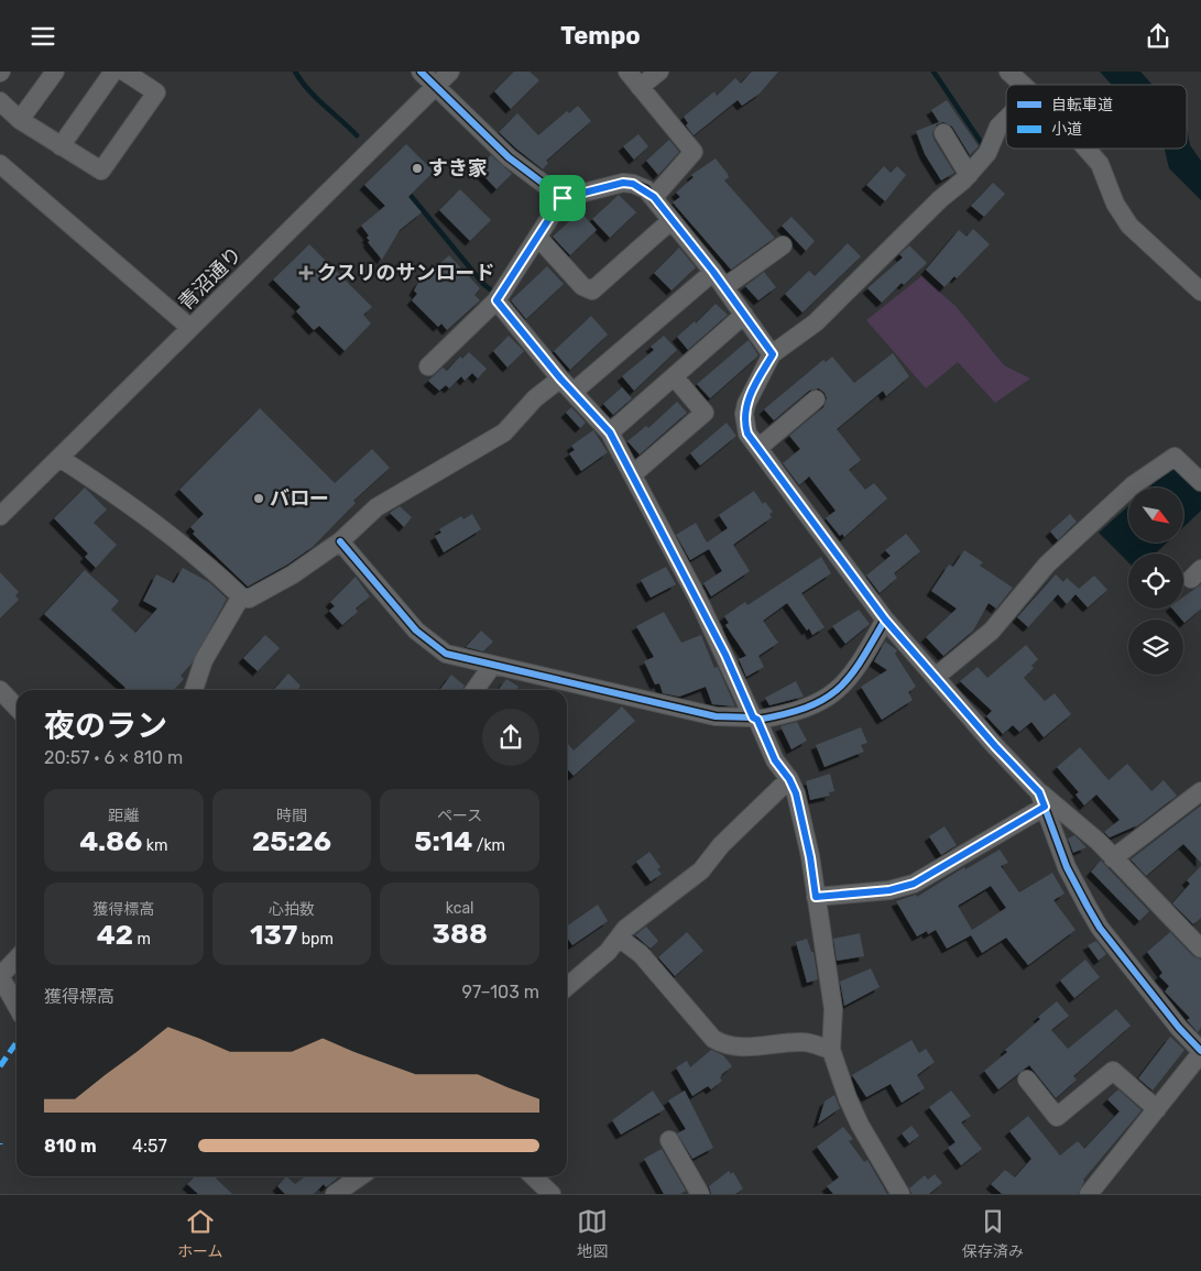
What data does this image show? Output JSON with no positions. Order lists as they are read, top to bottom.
{
  "streets": {
    "street": ["青沼通り"]
  },
  "places": {
    "other": ["すき家", "バロー"],
    "health": ["クスリのサンロード"]
  },
  "legend": ["自転車道", "小道"],
  "north": "bottom right",
  "page": {
    "header": "Tempo",
    "heading": ["夜のラン", "20:57 · 6 × 810 m"],
    "stats": [
      ["距離", "4.86 km"],
      ["時間", "25:26"],
      ["ペース", "5:14 /km"],
      ["獲得標高", "42 m"],
      ["心拍数", "137 bpm"],
      ["kcal", "388"]
    ],
    "chart": ["獲得標高", "97–103 m"],
    "list": [
      {
        "name": "810 m",
        "note": "4:57"
      }
    ],
    "tabs": ["ホーム", "地図", "保存済み"]
  }
}
